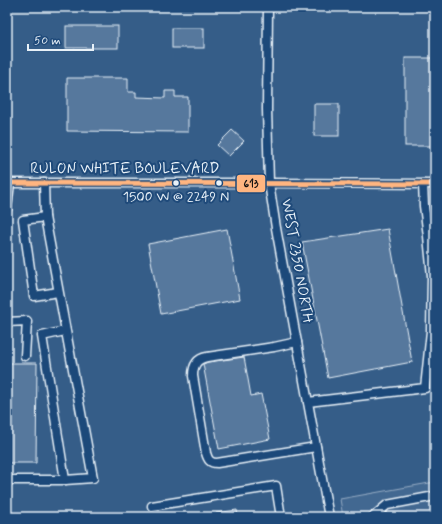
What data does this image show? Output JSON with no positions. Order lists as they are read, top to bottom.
{
  "streets": {
    "street": ["RULON WHITE BOULEVARD", "WEST 2350 NORTH"]
  },
  "crossings": [
    ["RULON WHITE BOULEVARD", "WEST 2350 NORTH"]
  ],
  "places": ["1500 W @ 2249 N"],
  "lines": ["transit line 613"],
  "scale_bar": "50 m"
}
